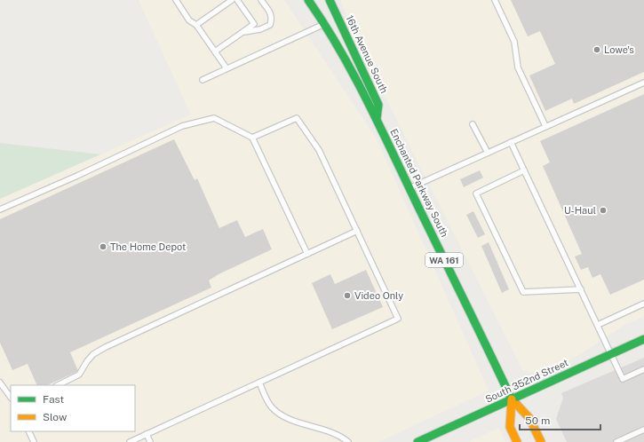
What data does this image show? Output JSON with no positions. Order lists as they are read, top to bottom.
{
  "streets": {
    "main road": [
      "16th Avenue South",
      "Enchanted Parkway South",
      "WA 161",
      "South 352nd Street"
    ]
  },
  "crossings": [
    ["16th Avenue South", "Enchanted Parkway South"],
    ["Enchanted Parkway South", "South 352nd Street"]
  ],
  "places": [
    "Lowe's",
    "U-Haul",
    "The Home Depot",
    "Video Only"
  ],
  "legend": ["Fast", "Slow"],
  "scale_bar": "50 m"
}
